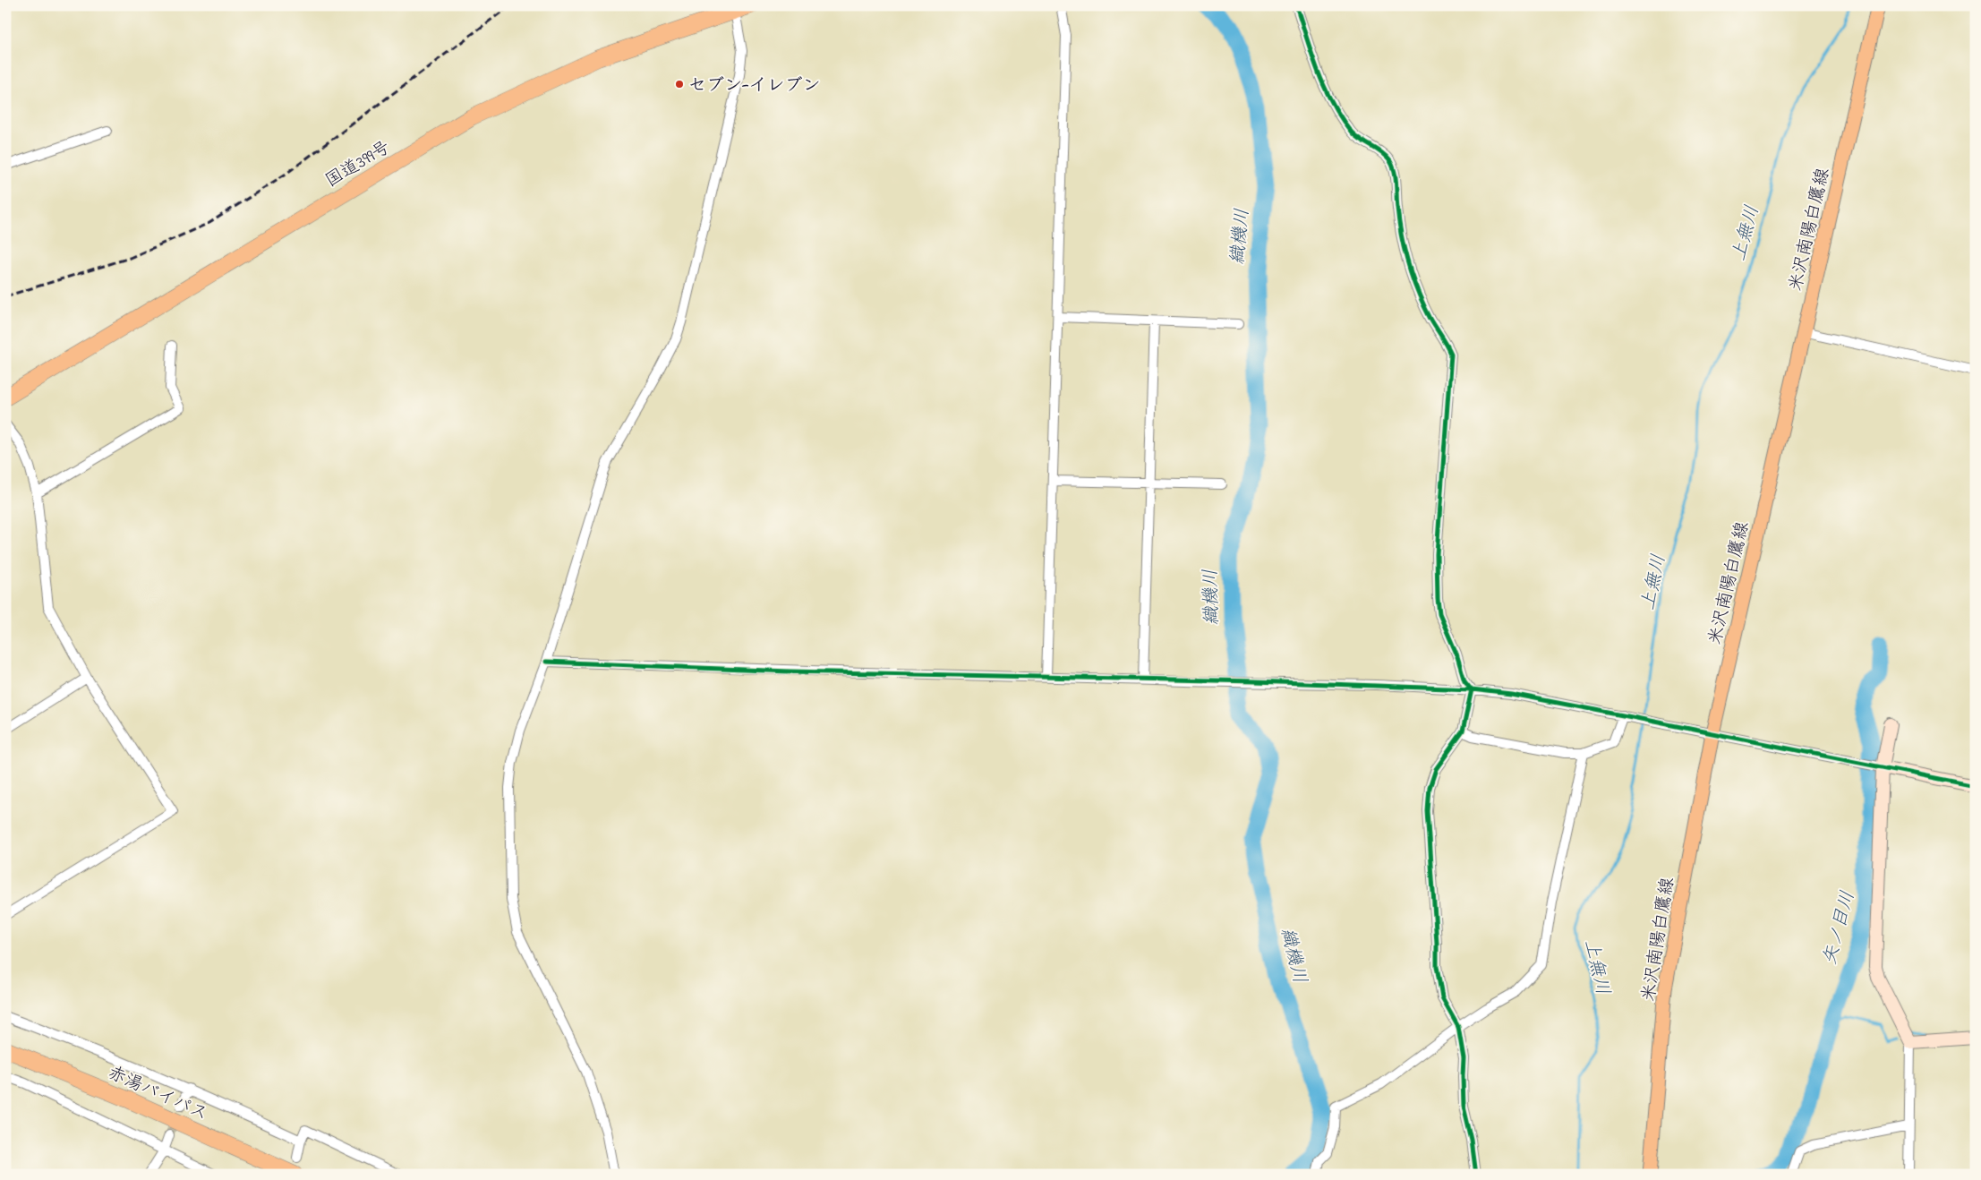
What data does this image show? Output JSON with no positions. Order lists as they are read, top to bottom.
{
  "streets": {
    "highway": ["国道399号", "赤湯バイパス"],
    "main road": ["米沢南陽白鷹線"]
  },
  "water": ["上無川", "織機川", "矢ノ目川"],
  "places": ["セブン-イレブン"]
}
